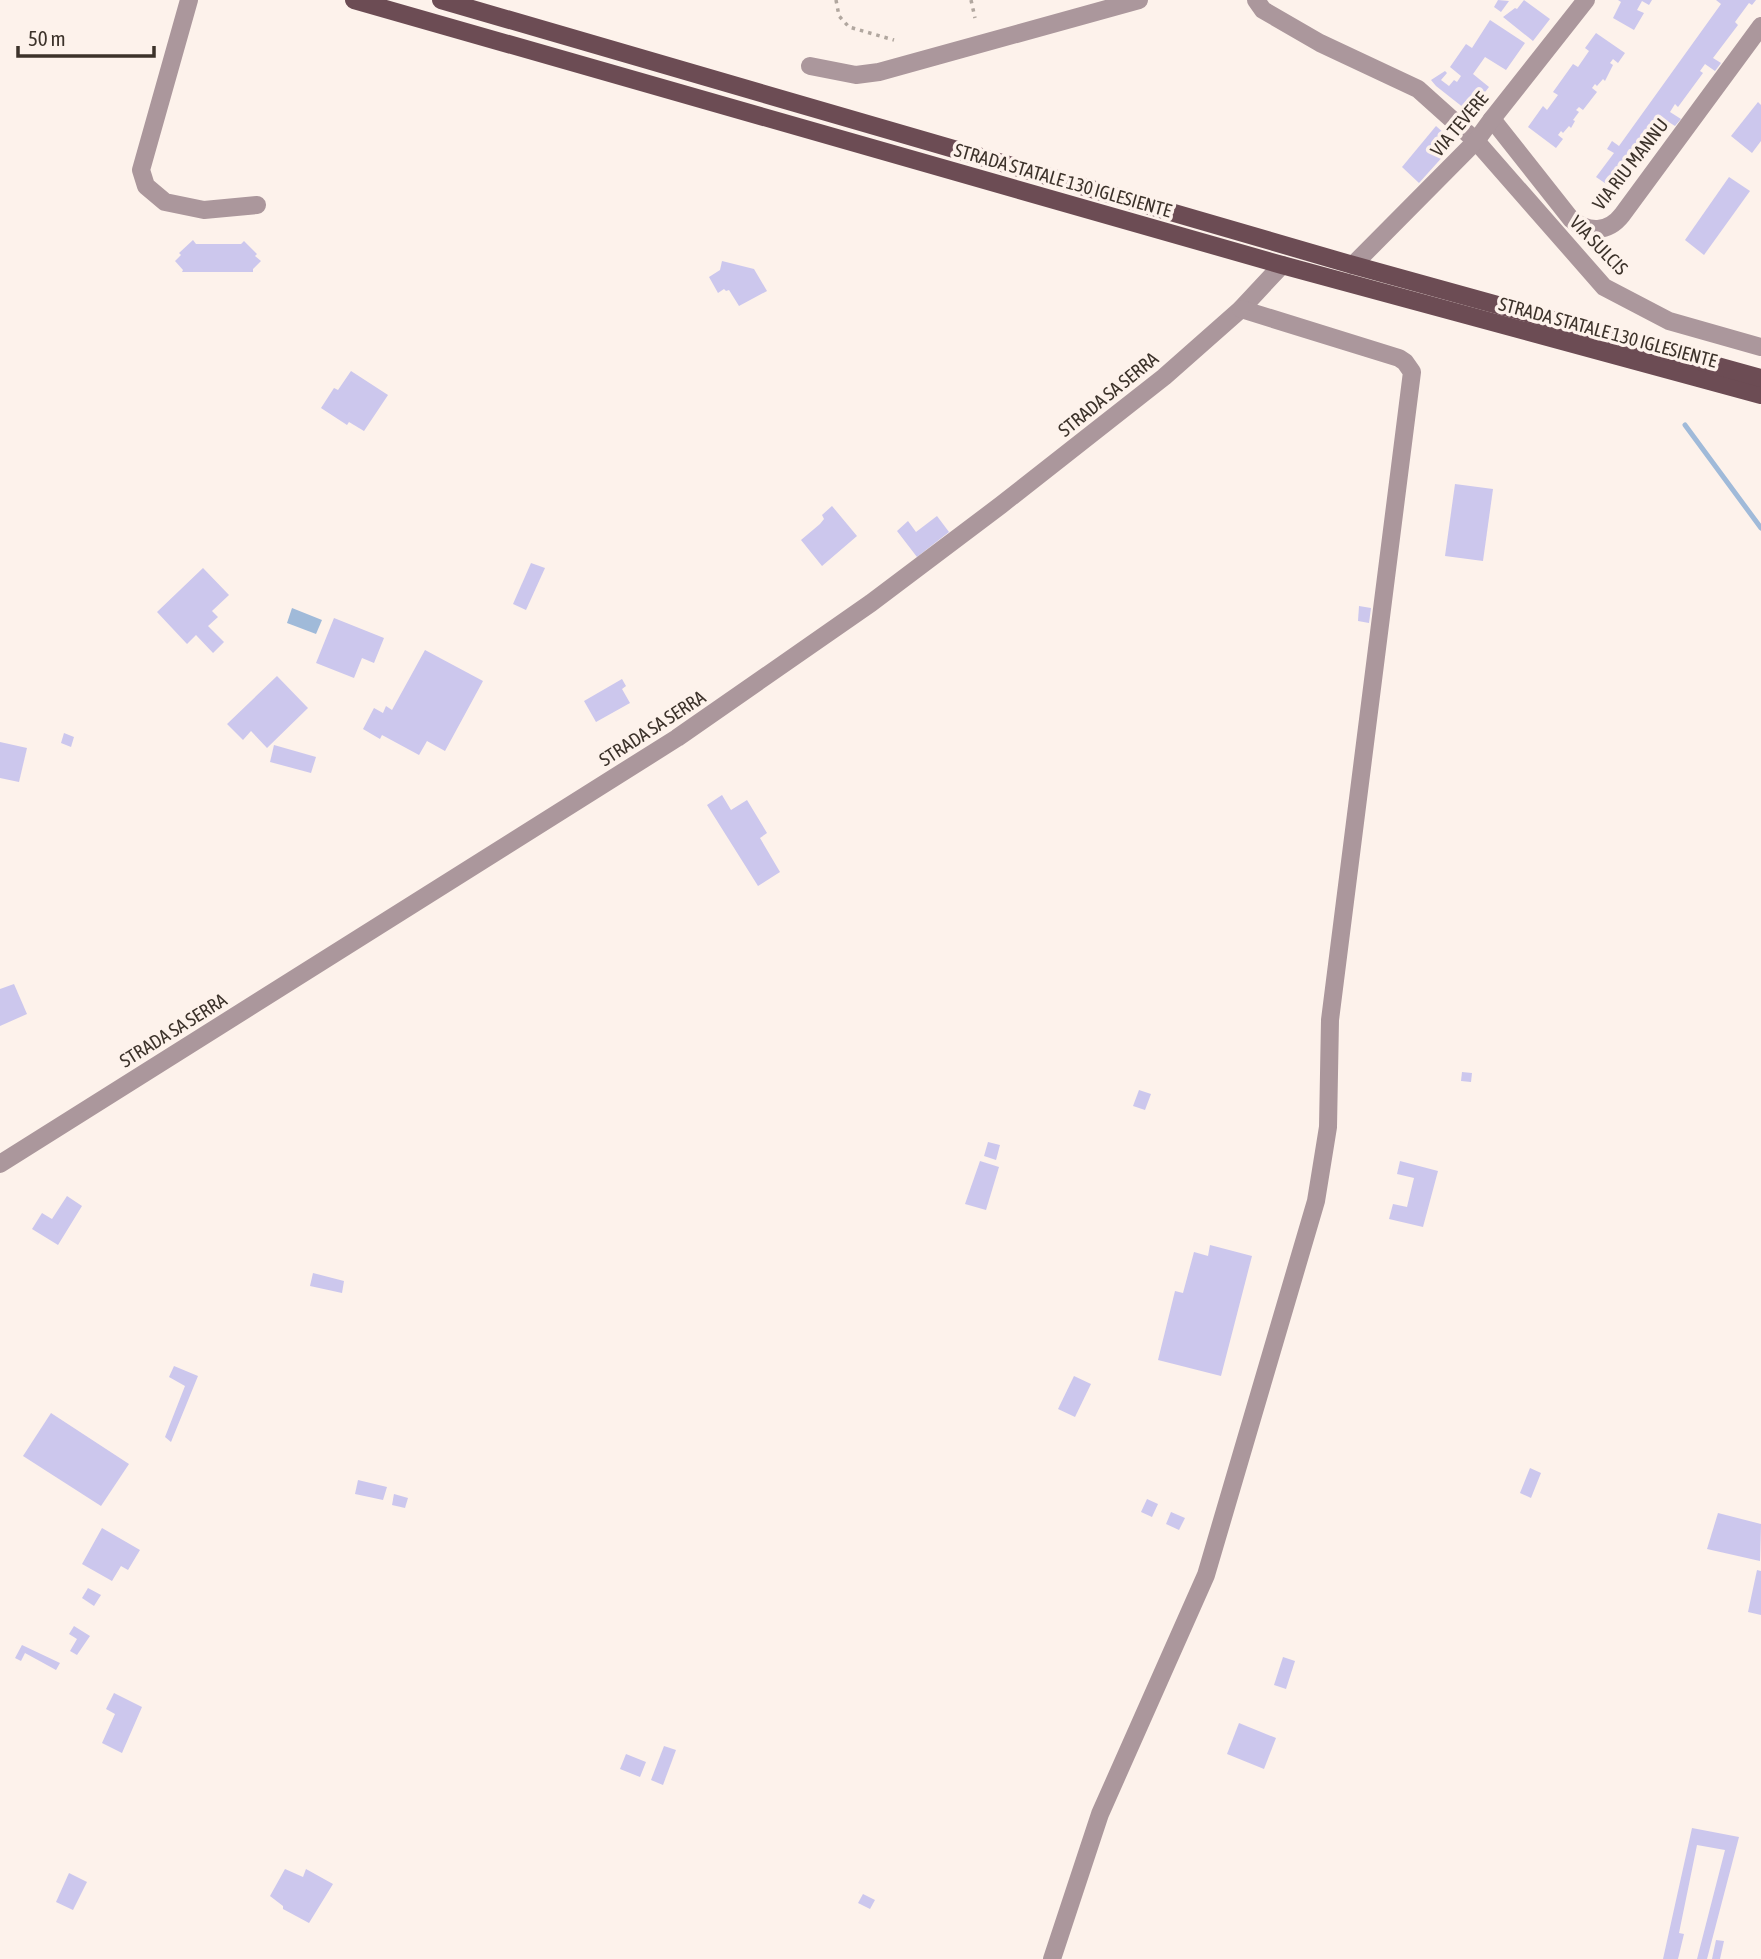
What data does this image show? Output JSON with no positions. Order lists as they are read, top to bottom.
{
  "streets": {
    "main road": ["STRADA STATALE 130 IGLESIENTE"],
    "street": [
      "VIA TEVERE",
      "VIA RIU MANNU",
      "VIA SULCIS",
      "STRADA SA SERRA"
    ]
  },
  "crossings": [
    ["VIA TEVERE", "VIA RIU MANNU"],
    ["VIA TEVERE", "STRADA STATALE 130 IGLESIENTE"],
    ["VIA TEVERE", "VIA SULCIS"],
    ["STRADA STATALE 130 IGLESIENTE", "STRADA SA SERRA"]
  ],
  "scale_bar": "50 m"
}
